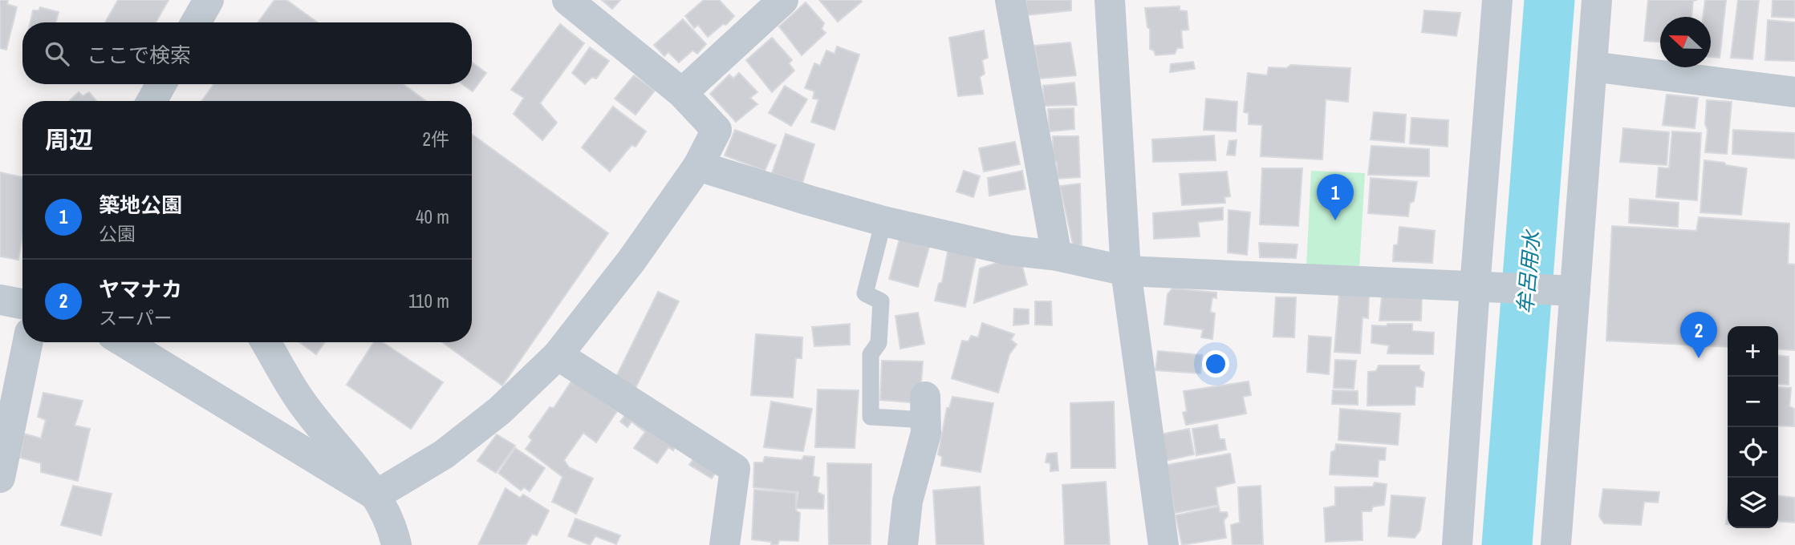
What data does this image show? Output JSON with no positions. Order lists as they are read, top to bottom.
{
  "water": ["牟呂用水"],
  "north": "left",
  "page": {
    "search": "ここで検索",
    "heading": ["周辺", "2件"],
    "pins": ["1", "2"],
    "list": [
      {
        "mark": "1",
        "name": "築地公園",
        "note": "公園",
        "value": "40 m"
      },
      {
        "mark": "2",
        "name": "ヤマナカ",
        "note": "スーパー",
        "value": "110 m"
      }
    ],
    "map_buttons": ["+", "−"]
  }
}
